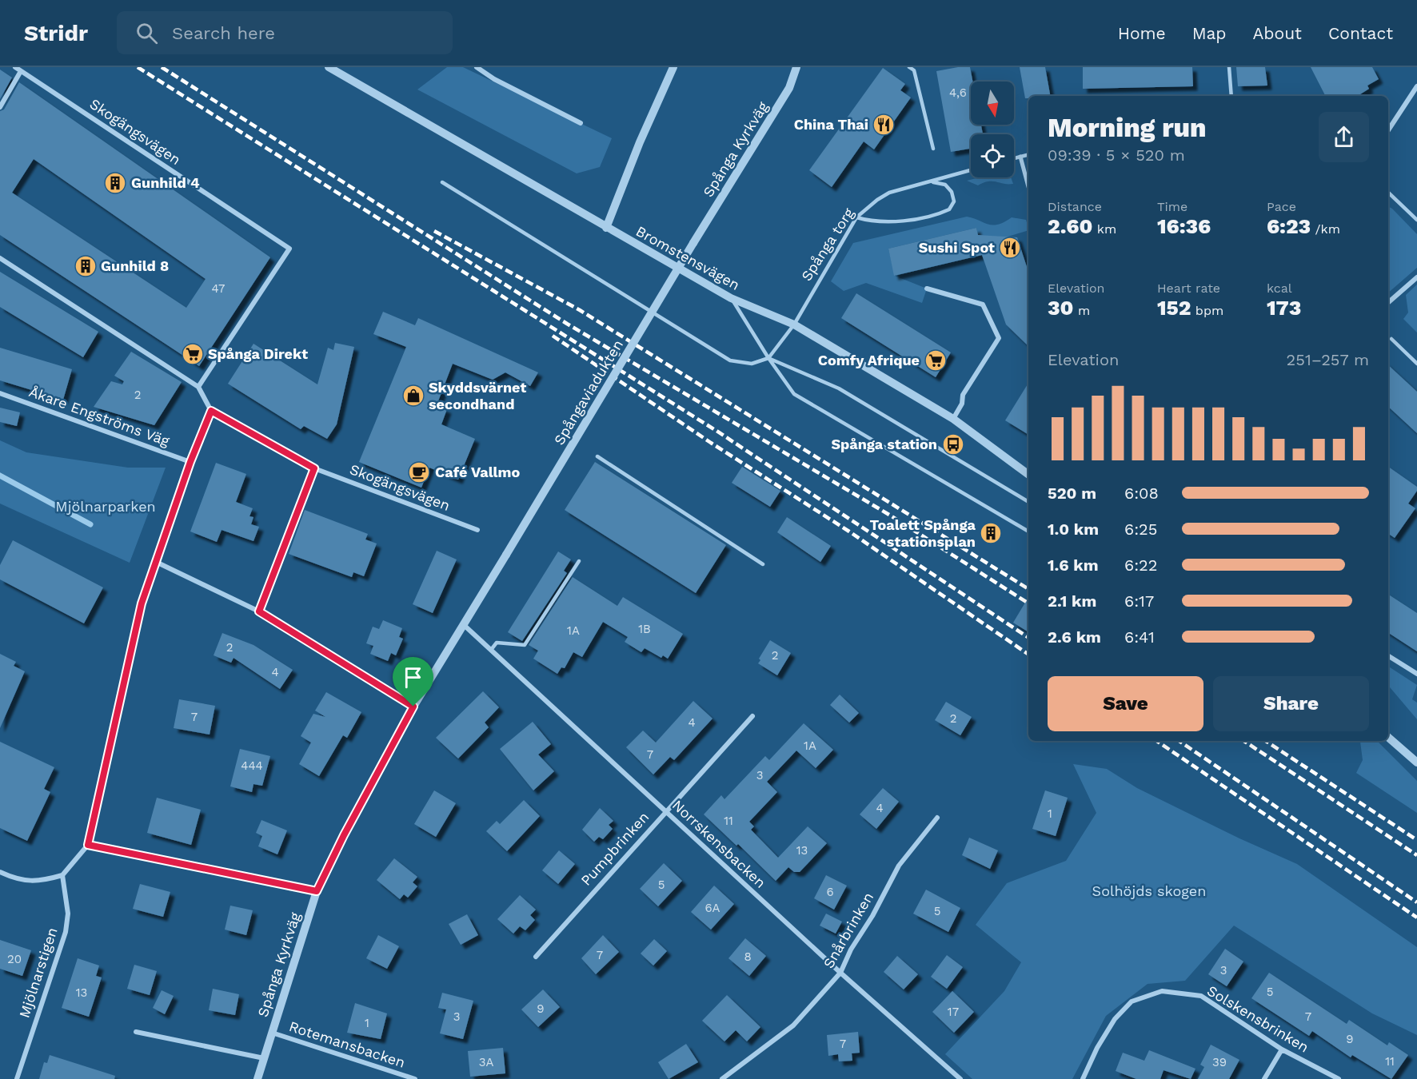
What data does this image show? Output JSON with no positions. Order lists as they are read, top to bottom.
{
  "streets": {
    "street": [
      "Skogängsvägen",
      "Spånga Kyrkväg",
      "Bromstensvägen",
      "Spångaviadukten",
      "Åkare Engströms Väg",
      "Norrskensbacken",
      "Pumpbrinken",
      "Snårbrinken",
      "Mjölnarstigen",
      "Solskensbrinken",
      "Rotemansbacken"
    ],
    "lane": ["Spånga torg"]
  },
  "crossings": [
    ["Spånga Kyrkväg", "Spångaviadukten"],
    ["Spånga Kyrkväg", "Norrskensbacken"],
    ["Spånga Kyrkväg", "Rotemansbacken"],
    ["Spånga torg", "Bromstensvägen"],
    ["Norrskensbacken", "Pumpbrinken"],
    ["Norrskensbacken", "Snårbrinken"]
  ],
  "parks": ["Mjölnarparken", "Solhöjds skogen"],
  "places": {
    "restaurant": ["China Thai", "Sushi Spot"],
    "building": ["Gunhild 4", "Gunhild 8", "Toalett Spånga stationsplan"],
    "supermarket": ["Spånga Direkt", "Comfy Afrique"],
    "shop": ["Skyddsvärnet secondhand"],
    "bus stop": ["Spånga station"],
    "cafe": ["Café Vallmo"]
  },
  "house_numbers": [
    "4,6",
    "47",
    "2",
    "1B",
    "1A",
    "2",
    "2",
    "4",
    "7",
    "2",
    "4",
    "1A",
    "7",
    "444",
    "3",
    "4",
    "1",
    "11",
    "13",
    "5",
    "6",
    "6A",
    "5",
    "7",
    "8",
    "20",
    "3",
    "5",
    "13",
    "9",
    "17",
    "3",
    "7",
    "1",
    "9",
    "7",
    "11",
    "3A",
    "39"
  ],
  "north": "bottom",
  "page": {
    "header": "Stridr",
    "search": "Search here",
    "nav": [
      "Home",
      "Map",
      "About",
      "Contact"
    ],
    "heading": ["Morning run", "09:39 · 5 × 520 m"],
    "stats": [
      ["Distance", "2.60 km"],
      ["Time", "16:36"],
      ["Pace", "6:23 /km"],
      ["Elevation", "30 m"],
      ["Heart rate", "152 bpm"],
      ["kcal", "173"]
    ],
    "chart": ["Elevation", "251–257 m"],
    "list": [
      {
        "name": "520 m",
        "note": "6:08"
      },
      {
        "name": "1.0 km",
        "note": "6:25"
      },
      {
        "name": "1.6 km",
        "note": "6:22"
      },
      {
        "name": "2.1 km",
        "note": "6:17"
      },
      {
        "name": "2.6 km",
        "note": "6:41"
      }
    ],
    "buttons": ["Save", "Share"]
  }
}
